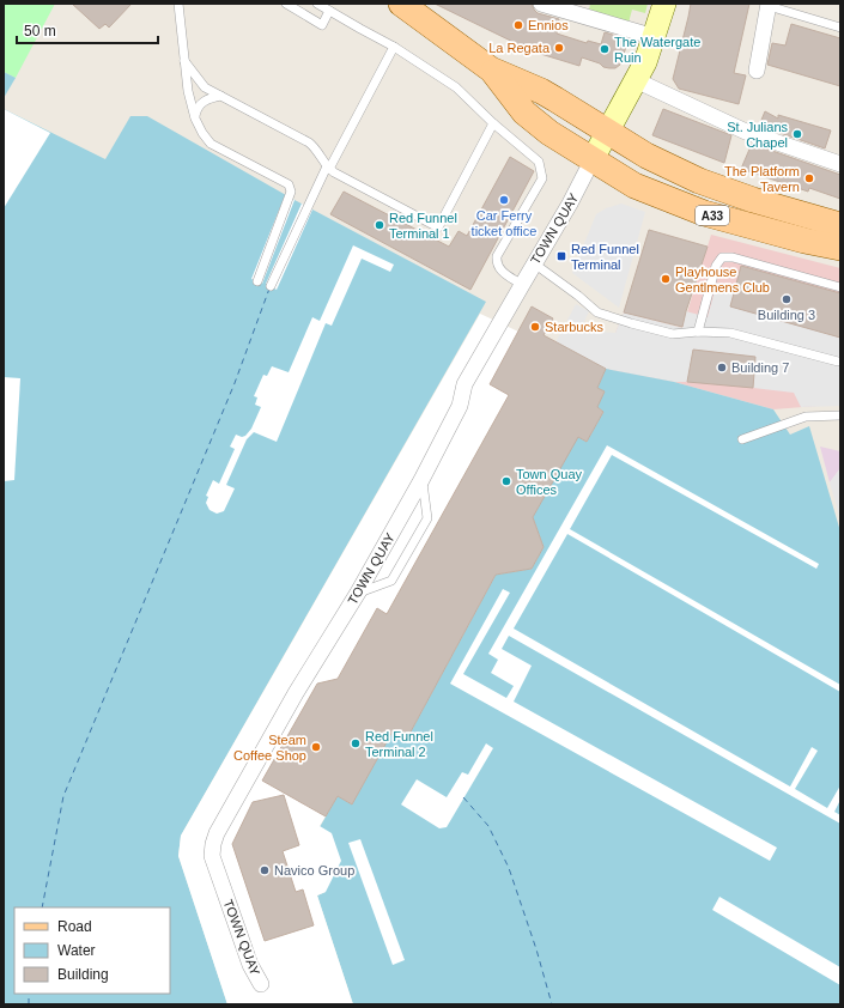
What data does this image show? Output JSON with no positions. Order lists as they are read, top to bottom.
{
  "streets": {
    "main road": ["A33"],
    "street": ["TOWN QUAY"]
  },
  "crossings": [
    ["A33", "TOWN QUAY"]
  ],
  "places": {
    "other": [
      "Ennios",
      "La Regata",
      "The Watergate Ruin",
      "St. Julians Chapel",
      "The Platform Tavern",
      "Car Ferry ticket office",
      "Red Funnel Terminal 1",
      "Playhouse Gentlmens Club",
      "Building 3",
      "Starbucks",
      "Building 7",
      "Town Quay Offices",
      "Red Funnel Terminal 2",
      "Steam Coffee Shop",
      "Navico Group"
    ],
    "transit": ["Red Funnel Terminal"]
  },
  "legend": ["Road", "Water", "Building"],
  "scale_bar": "50 m"
}
